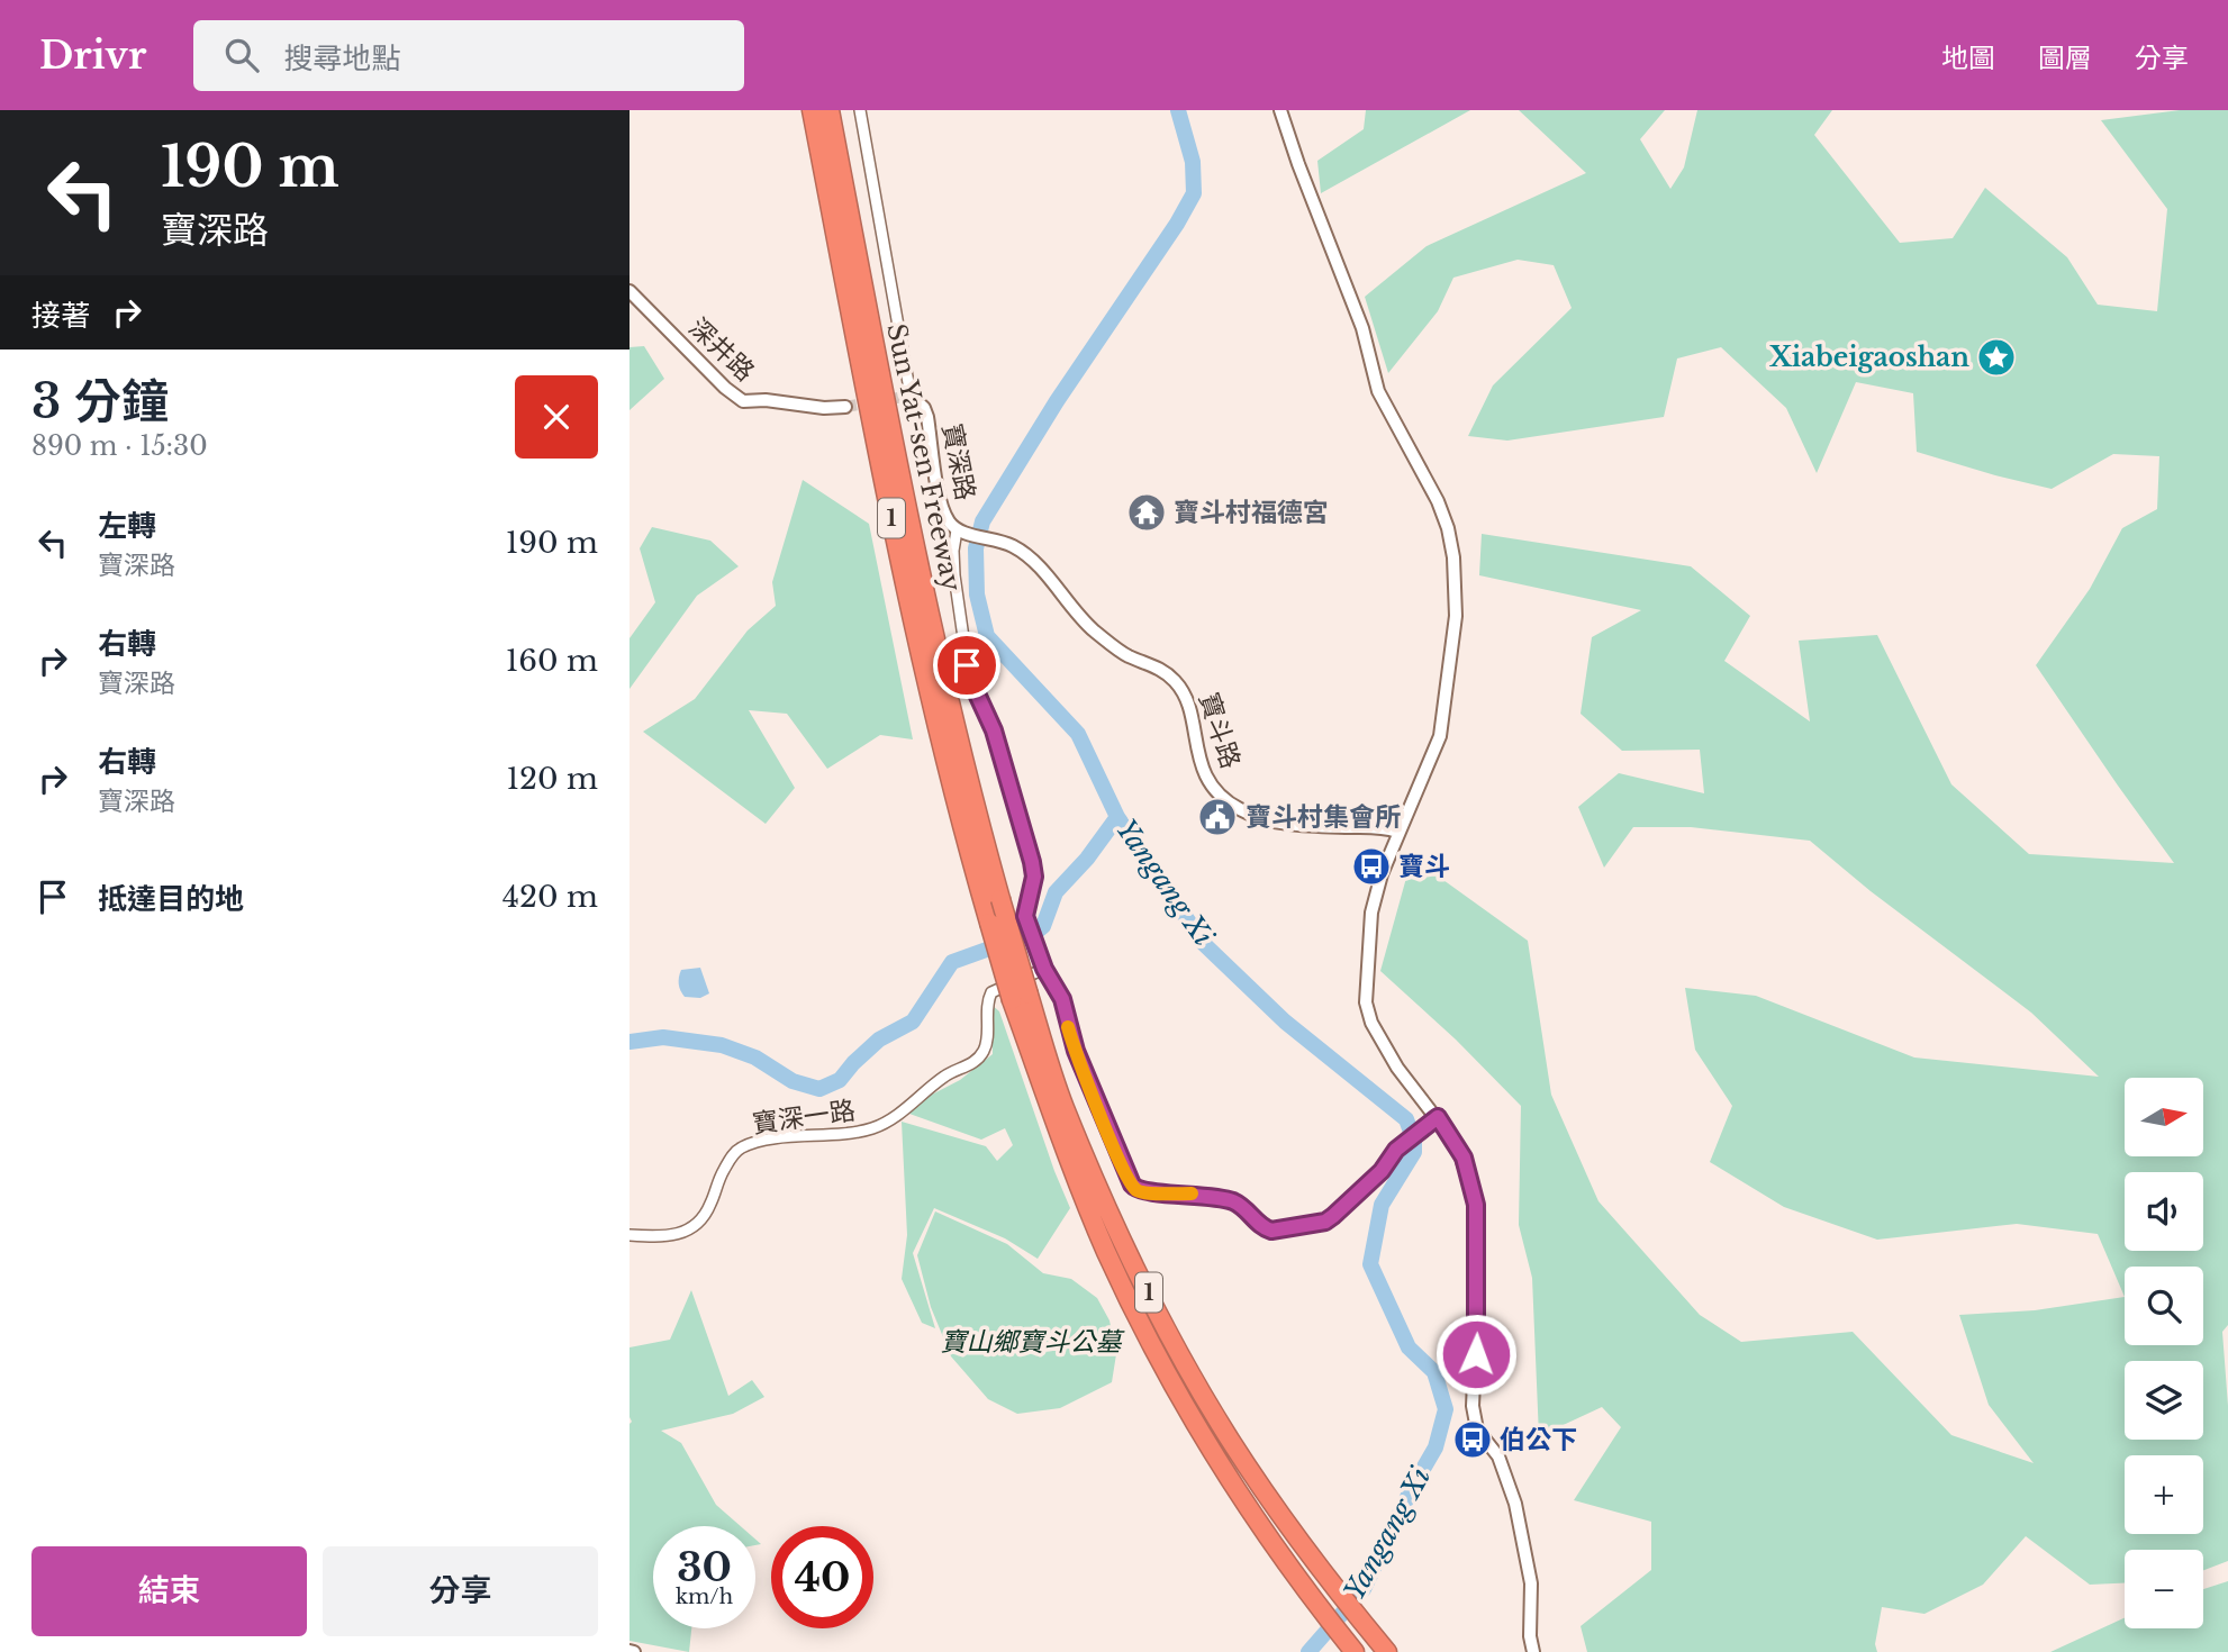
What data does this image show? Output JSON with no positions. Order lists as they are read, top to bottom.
{
  "streets": {
    "highway": ["Sun Yat-sen Freeway", "1"],
    "street": [
      "深井路",
      "寶深路",
      "寶斗路",
      "寶深一路"
    ]
  },
  "crossings": [
    ["寶深路", "寶斗路"],
    ["寶深路", "寶深一路"]
  ],
  "water": ["Yangang Xi"],
  "parks": ["寶山鄉寶斗公墓"],
  "places": {
    "place": ["Xiabeigaoshan"],
    "temple": ["寶斗村福德宮"],
    "public building": ["寶斗村集會所"],
    "bus stop": ["寶斗", "伯公下"]
  },
  "north": "right",
  "page": {
    "header": "Drivr",
    "search": "搜尋地點",
    "nav": ["地圖", "圖層", "分享"],
    "turn": ["190 m", "寶深路"],
    "then": "接著",
    "heading": ["3 分鐘", "890 m · 15:30"],
    "list": [
      {
        "name": "左轉",
        "note": "寶深路",
        "value": "190 m"
      },
      {
        "name": "右轉",
        "note": "寶深路",
        "value": "160 m"
      },
      {
        "name": "右轉",
        "note": "寶深路",
        "value": "120 m"
      },
      {
        "name": "抵達目的地",
        "value": "420 m"
      }
    ],
    "map_buttons": ["+", "−"],
    "speed": "30 km/h",
    "limit": "40",
    "buttons": ["結束", "分享"]
  }
}
